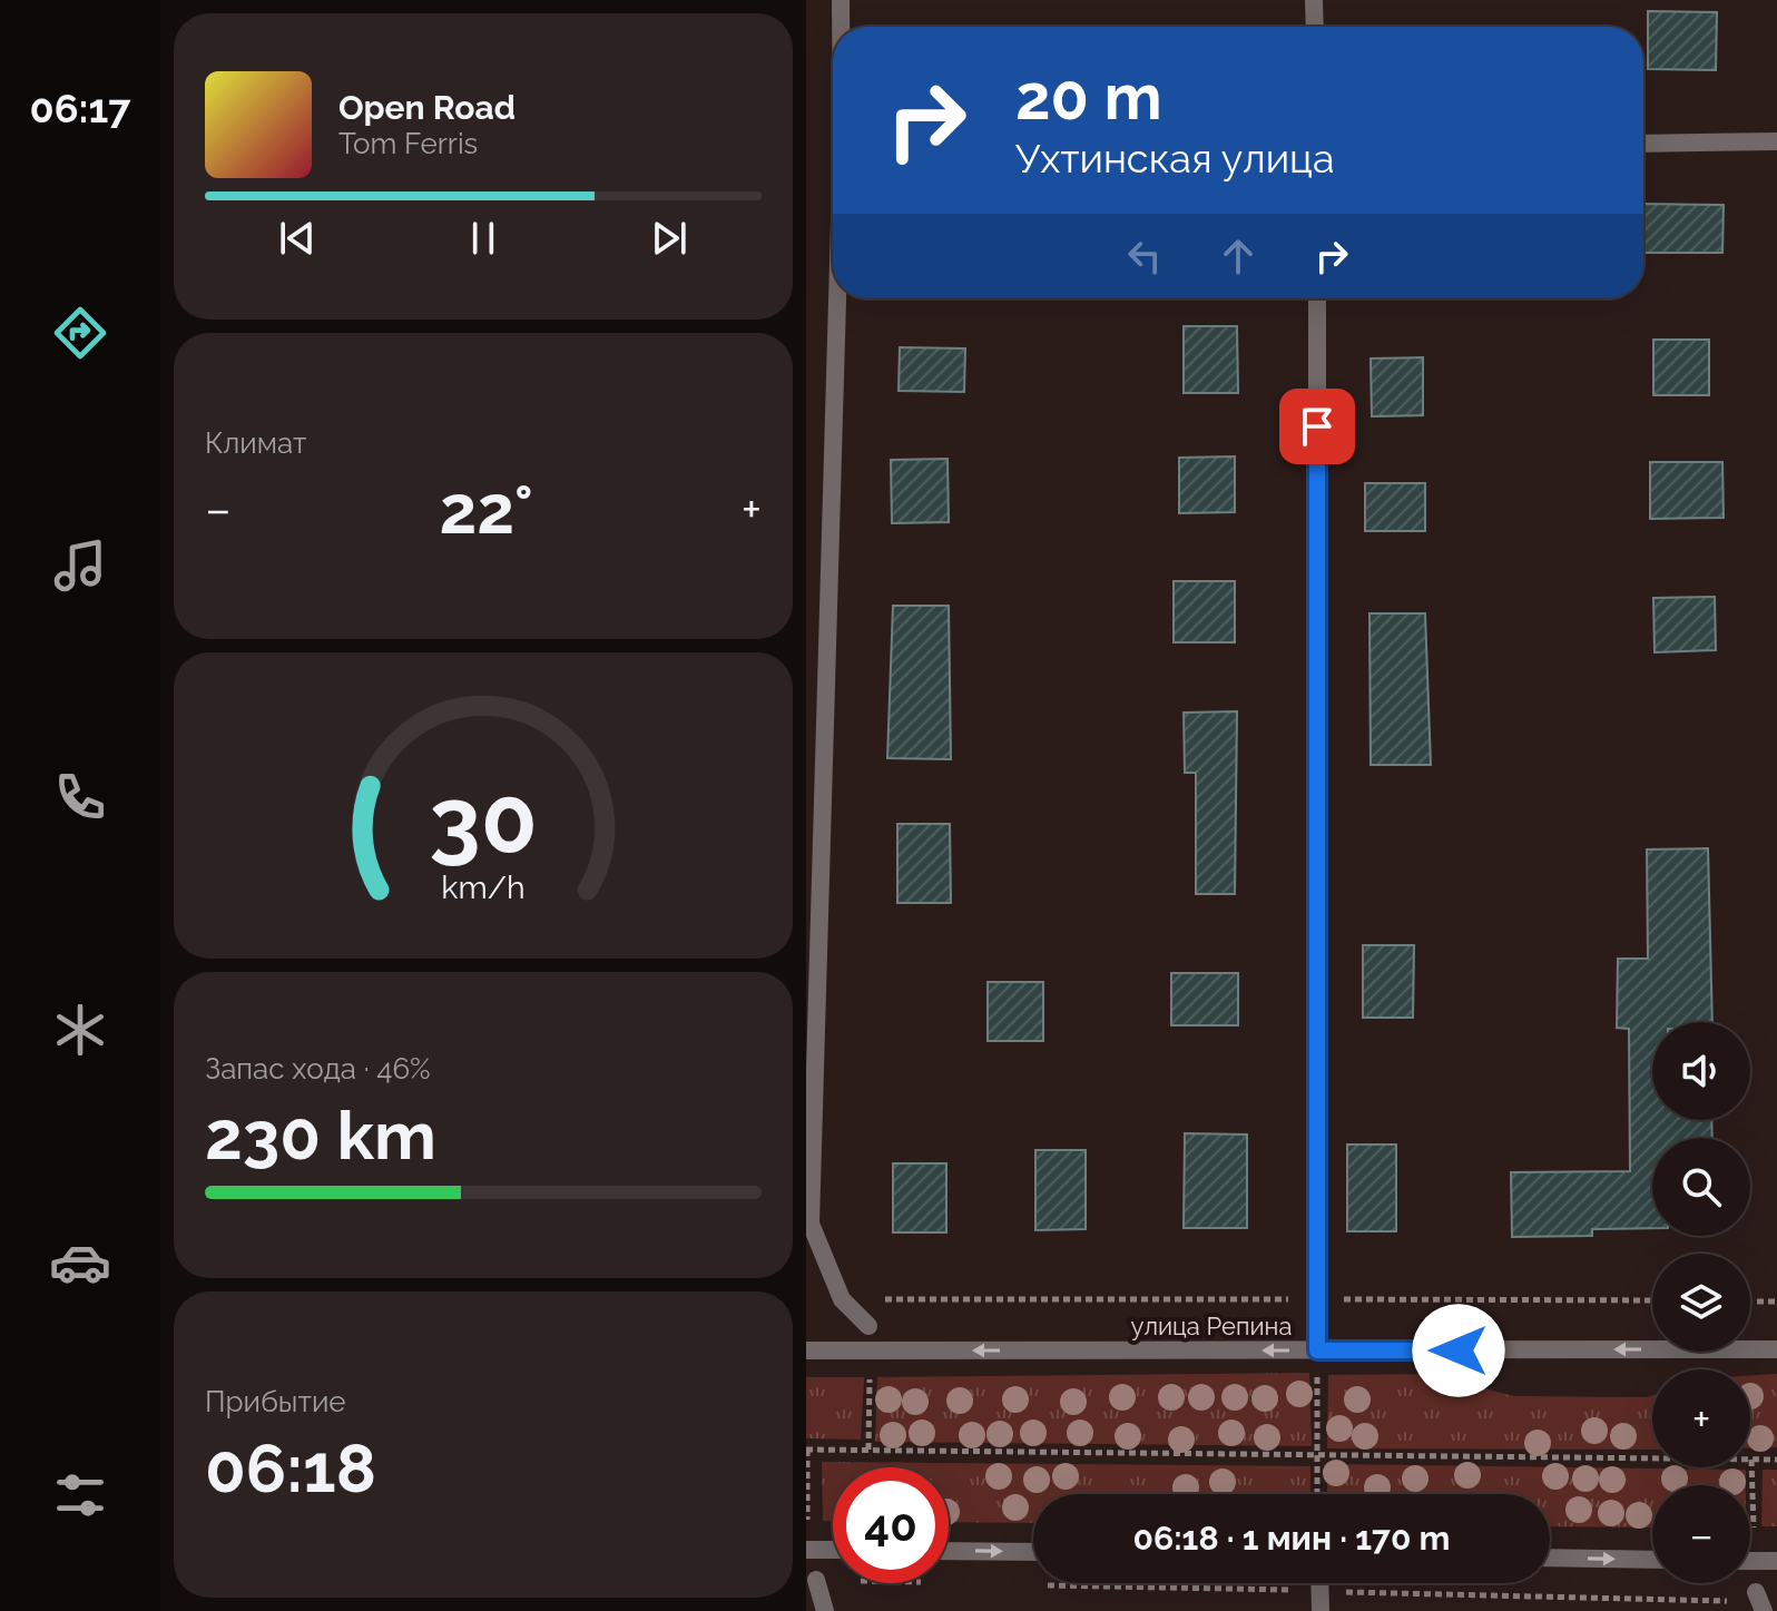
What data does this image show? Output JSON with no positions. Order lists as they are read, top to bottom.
{
  "streets": {
    "street": ["улица Репина"]
  },
  "one_way": ["улица Репина"],
  "page": {
    "tabs": "06:17",
    "turn": ["20 m", "Ухтинская улица"],
    "song": ["Open Road", "Tom Ferris"],
    "tile": [
      "Климат",
      ["Запас хода · 46%", "230 km"],
      ["Прибытие", "06:18"]
    ],
    "heat": ["−", "22°", "+"],
    "map_buttons": ["+", "−"],
    "limit": "40",
    "trip": "06:18 · 1 мин · 170 m",
    "gauge": ["30", "km/h"]
  }
}
